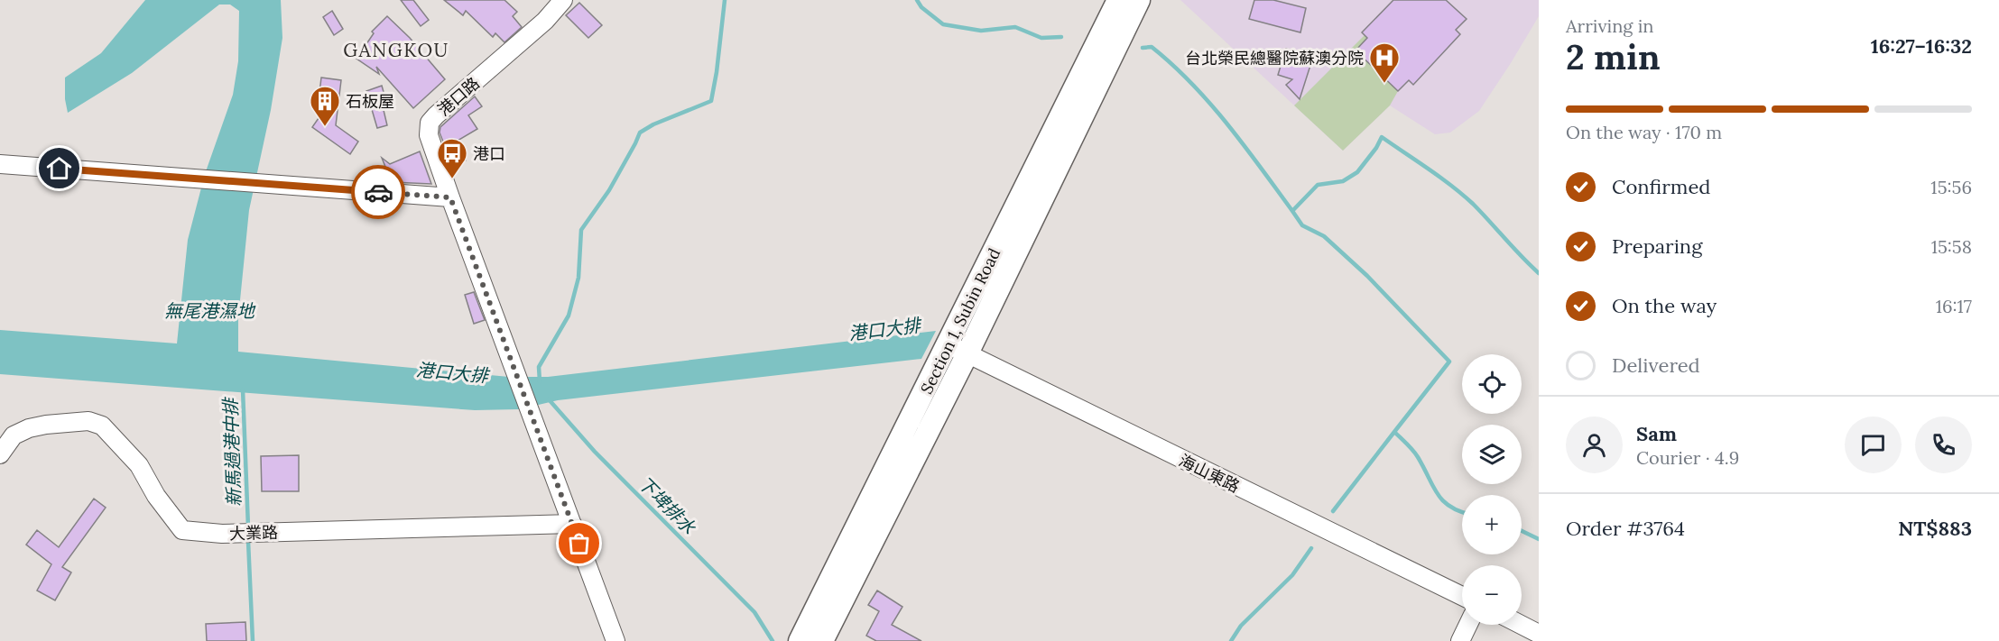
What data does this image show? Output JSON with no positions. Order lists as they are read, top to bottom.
{
  "streets": {
    "main road": ["Section 1, Subin Road"],
    "street": ["港口路", "海山東路", "大業路"]
  },
  "crossings": [
    ["港口路", "大業路"],
    ["Section 1, Subin Road", "海山東路"]
  ],
  "districts": ["GANGKOU"],
  "water": [
    "無尾港濕地",
    "港口大排",
    "新馬過港中排",
    "下埤排水"
  ],
  "places": {
    "hospital": ["台北榮民總醫院蘇澳分院"],
    "building": ["石板屋"],
    "bus stop": ["港口"]
  },
  "page": {
    "heading": ["2 min", "Arriving in", "16:27–16:32"],
    "panel": [
      "Sam",
      "Courier · 4.9",
      "Order #3764",
      "NT$883"
    ],
    "bar": "On the way · 170 m",
    "list": [
      ["Confirmed", "15:56"],
      ["Preparing", "15:58"],
      ["On the way", "16:17"],
      "Delivered"
    ],
    "map_buttons": ["+", "−"]
  }
}
